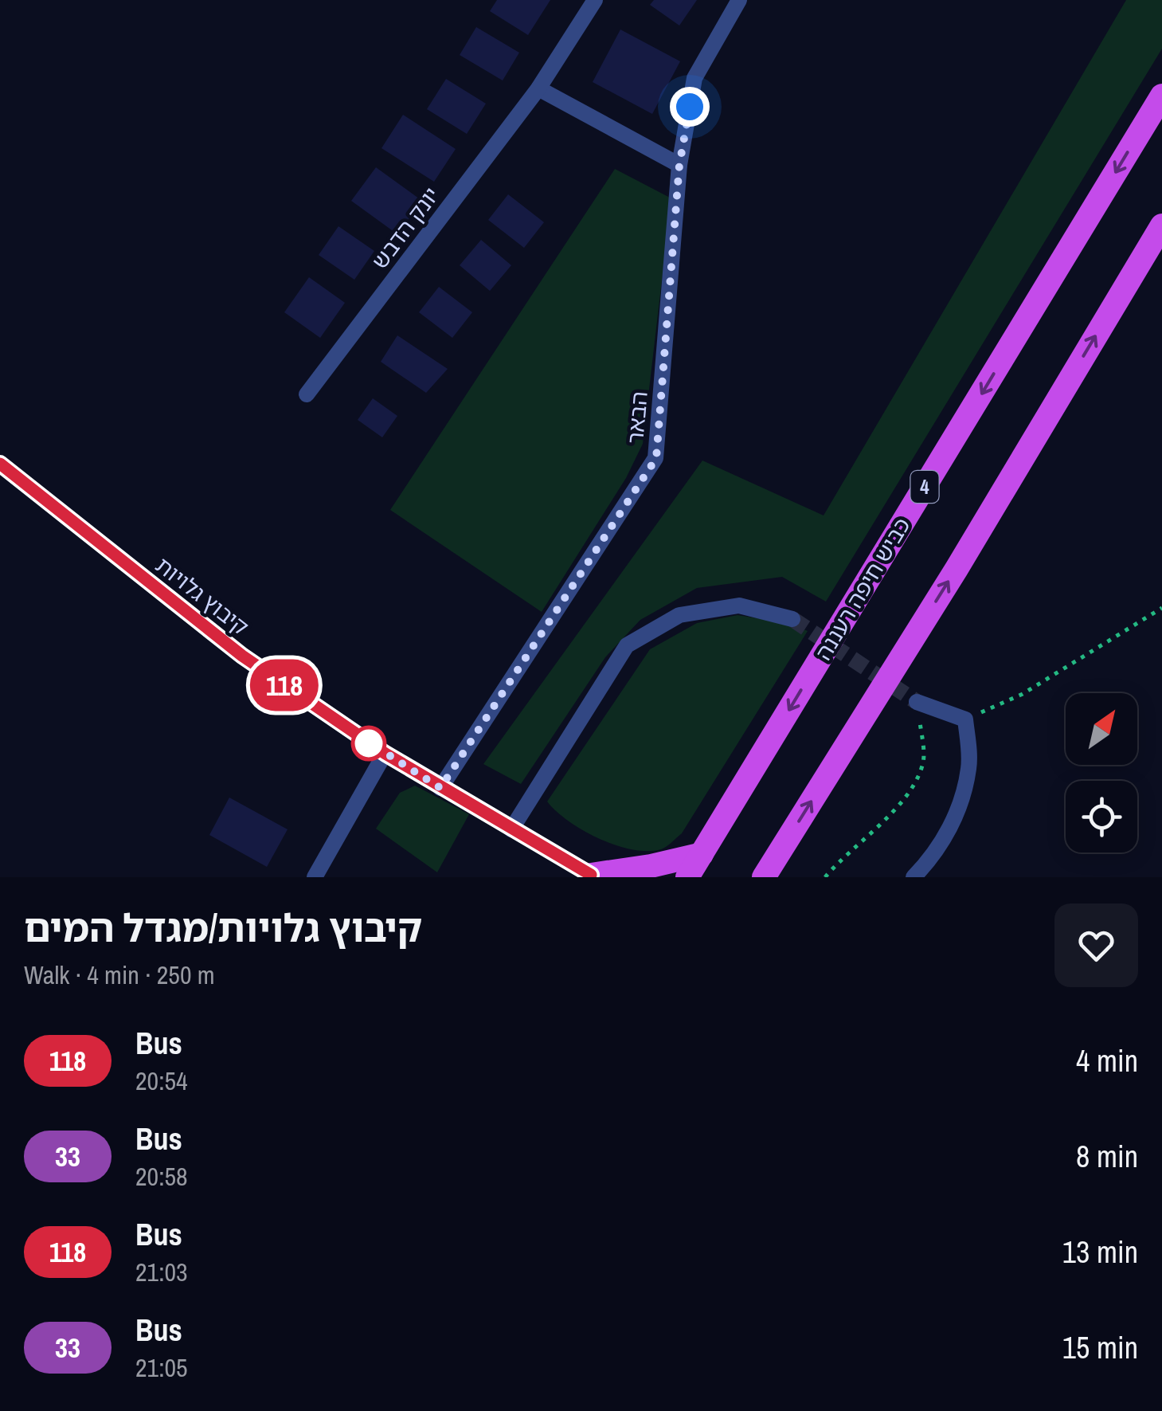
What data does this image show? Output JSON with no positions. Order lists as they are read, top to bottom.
{
  "streets": {
    "highway": ["4", "כביש חיפה רעננה"],
    "street": ["יונק הדבש", "הבאר", "קיבוץ גלויות"]
  },
  "crossings": [
    ["הבאר", "קיבוץ גלויות"]
  ],
  "lines": ["bus line 118"],
  "north": "top right",
  "page": {
    "on_map": "118",
    "heading": ["קיבוץ גלויות/מגדל המים", "Walk · 4 min · 250 m"],
    "list": [
      {
        "mark": "118",
        "name": "Bus",
        "note": "20:54",
        "value": "4 min"
      },
      {
        "mark": "33",
        "name": "Bus",
        "note": "20:58",
        "value": "8 min"
      },
      {
        "mark": "118",
        "name": "Bus",
        "note": "21:03",
        "value": "13 min"
      },
      {
        "mark": "33",
        "name": "Bus",
        "note": "21:05",
        "value": "15 min"
      }
    ]
  }
}
